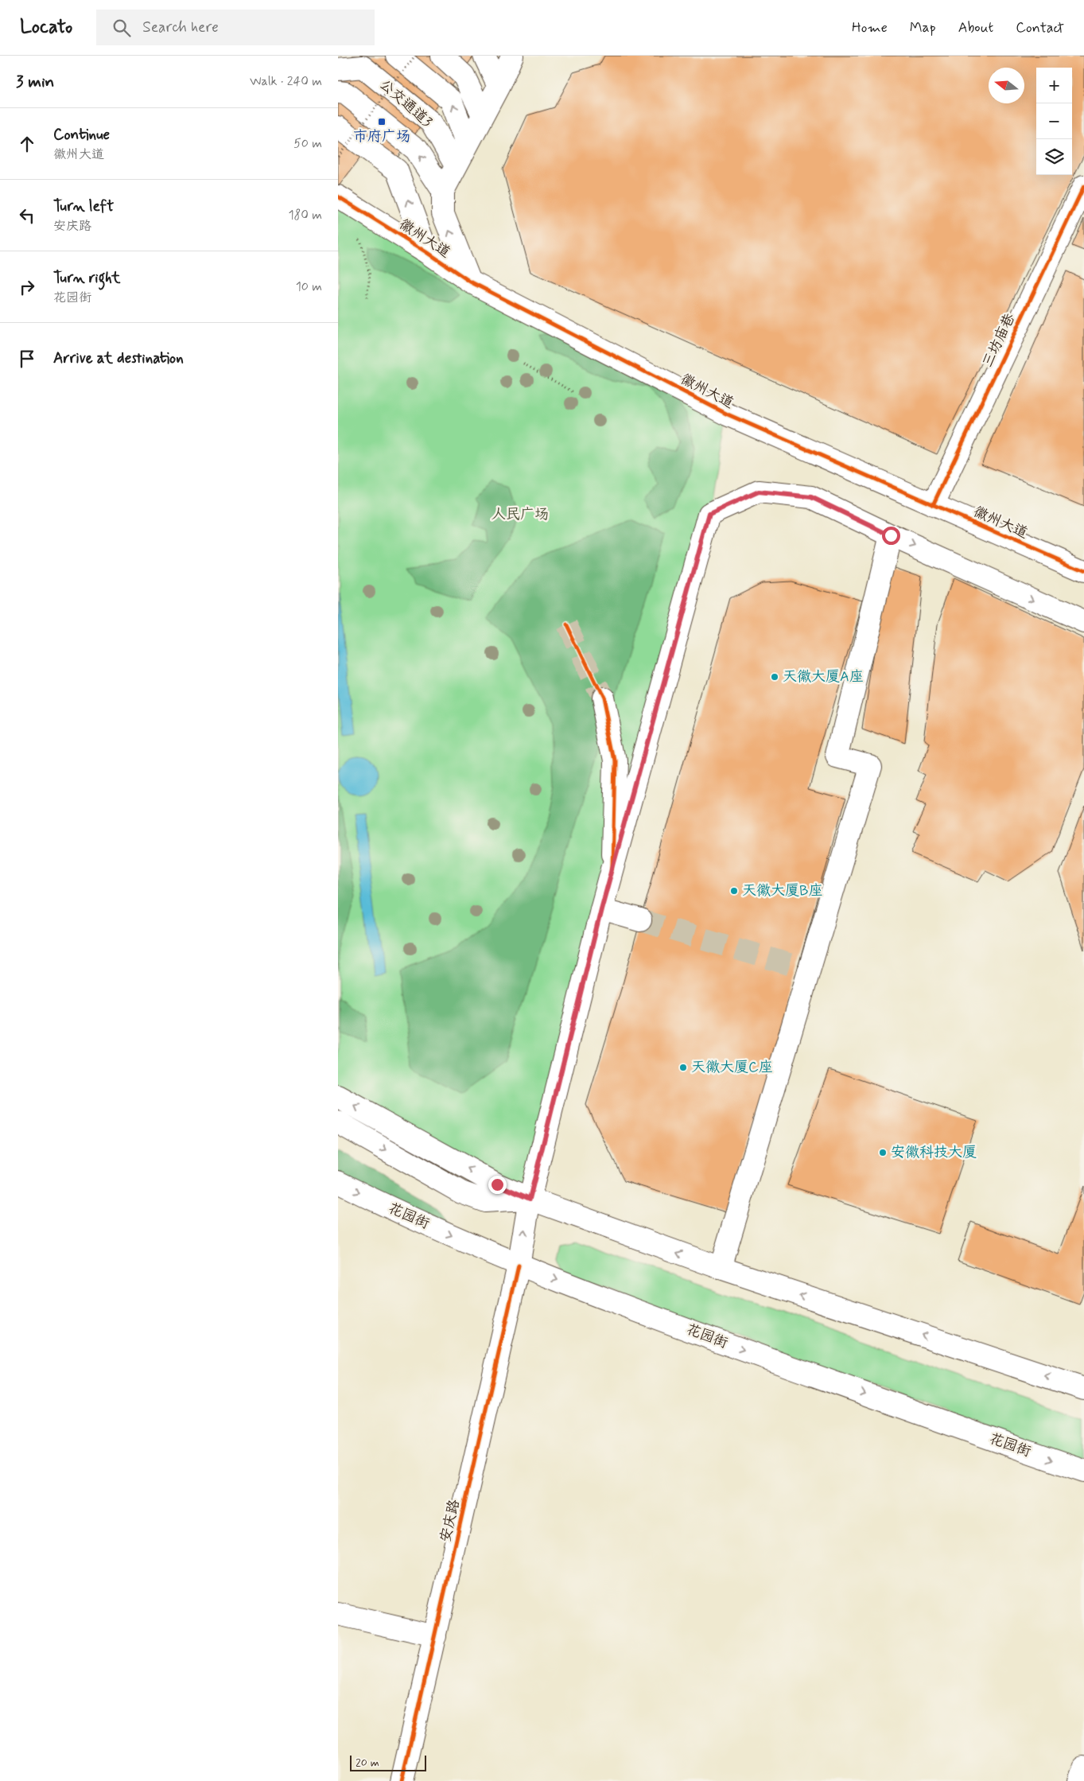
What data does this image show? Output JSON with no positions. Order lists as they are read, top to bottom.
{
  "streets": {
    "main road": [
      "公交通道3",
      "徽州大道",
      "三坊庙巷",
      "花园街",
      "安庆路"
    ]
  },
  "crossings": [
    ["徽州大道", "三坊庙巷"],
    ["花园街", "安庆路"]
  ],
  "parks": ["人民广场"],
  "places": {
    "transit": ["市府广场"],
    "other": [
      "天徽大厦A座",
      "天徽大厦B座",
      "天徽大厦C座",
      "安徽科技大厦"
    ]
  },
  "scale_bar": "20 m",
  "north": "left",
  "page": {
    "header": "Locato",
    "search": "Search here",
    "nav": [
      "Home",
      "Map",
      "About",
      "Contact"
    ],
    "heading": ["3 min", "Walk · 240 m"],
    "map_buttons": ["+", "−"],
    "list": [
      ["Continue", "徽州大道", "50 m"],
      ["Turn left", "安庆路", "180 m"],
      ["Turn right", "花园街", "10 m"],
      "Arrive at destination"
    ],
    "scale": "20 m"
  }
}
